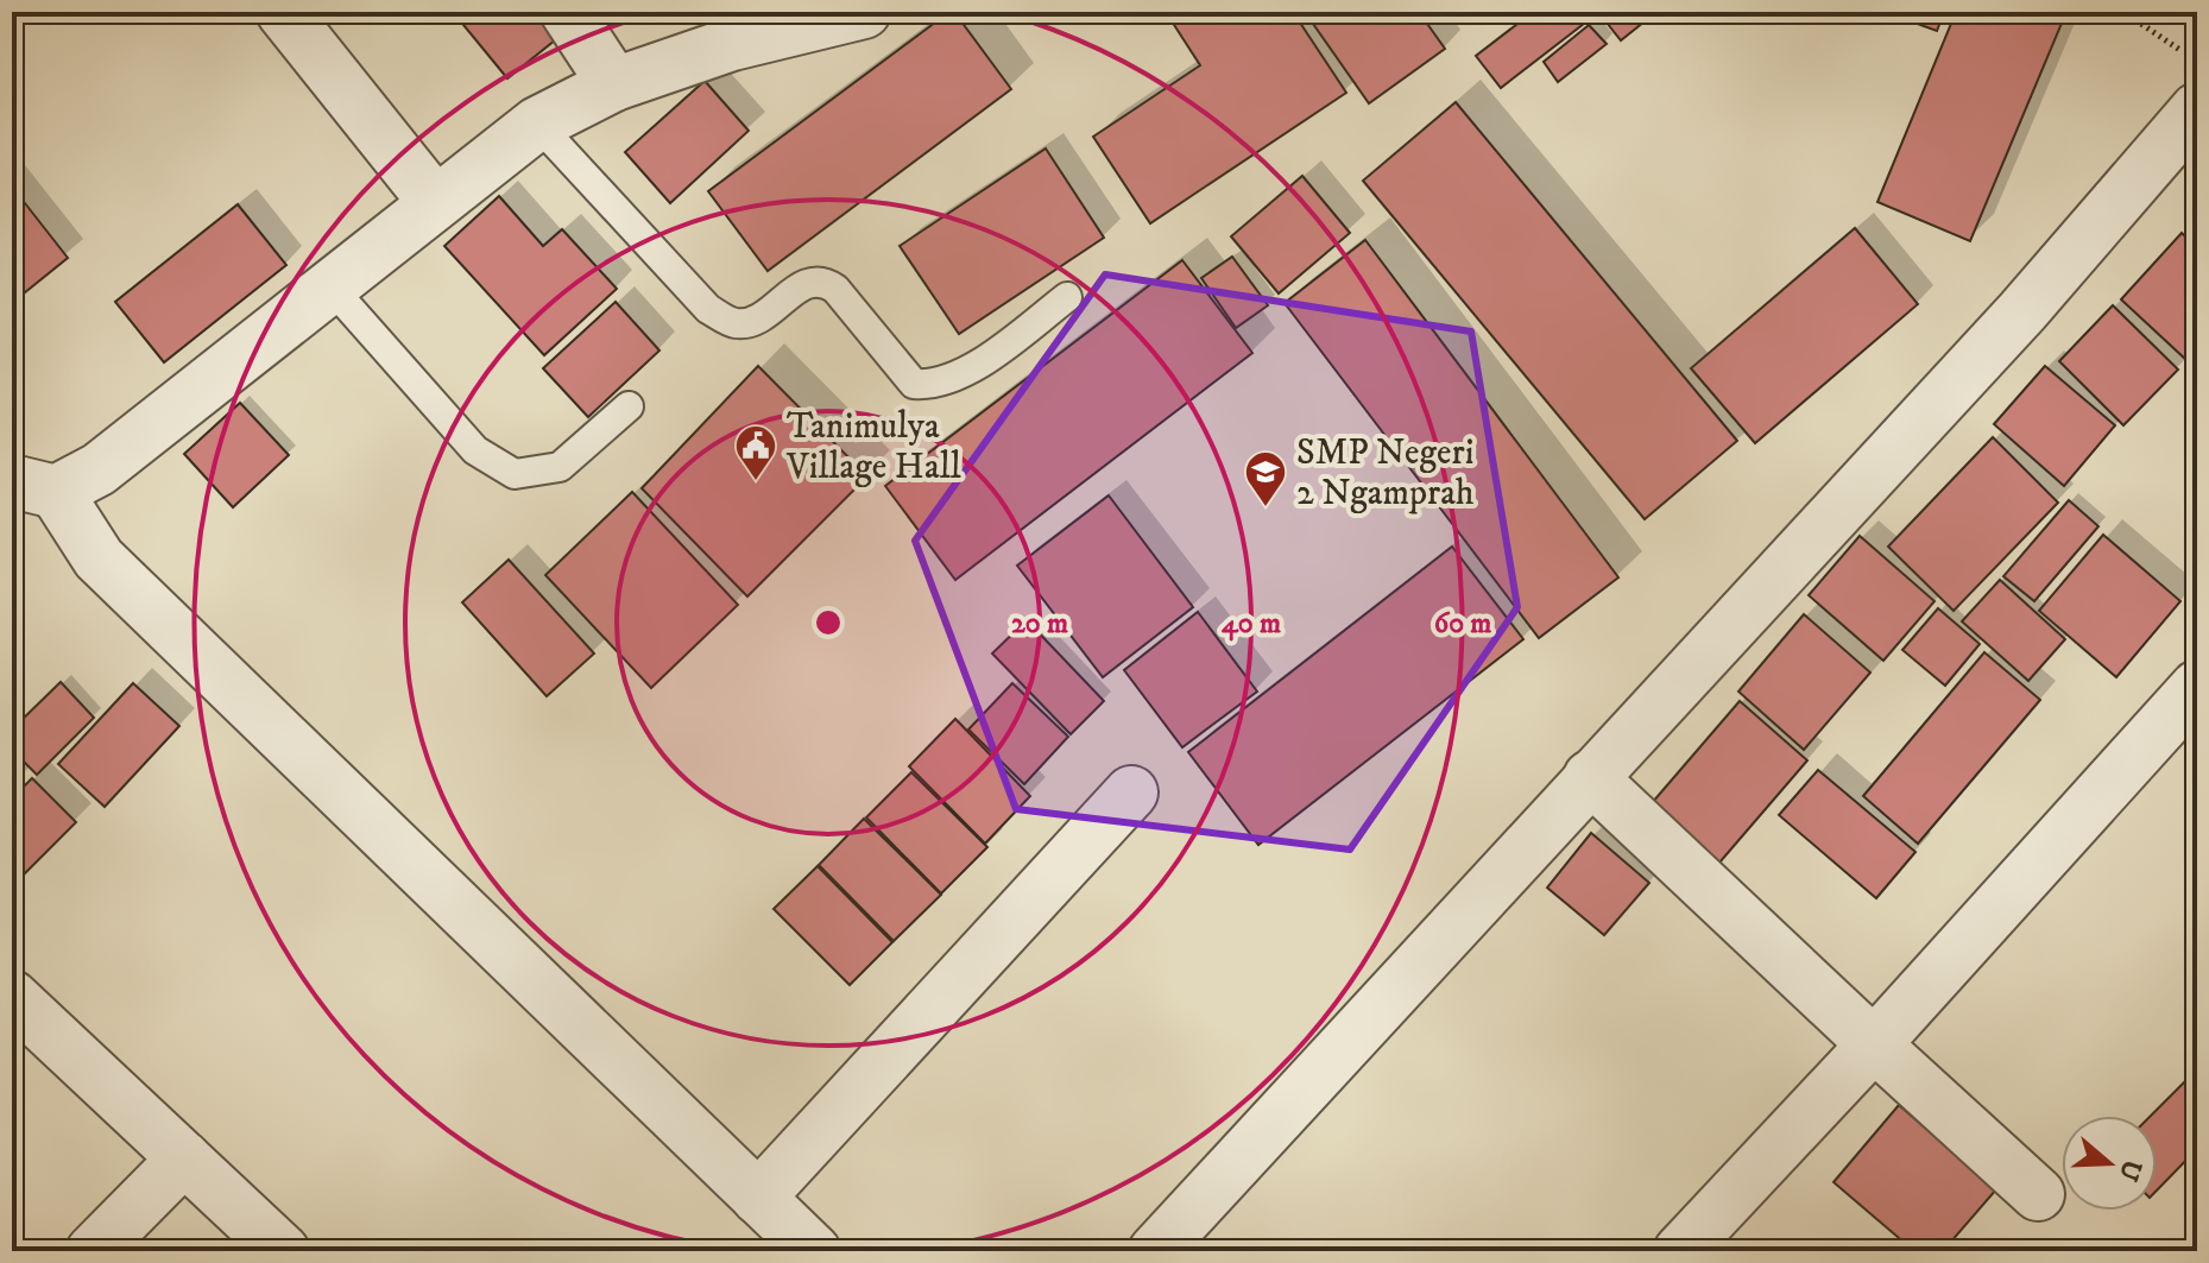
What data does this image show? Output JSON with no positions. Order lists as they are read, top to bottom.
{
  "places": {
    "public building": ["Tanimulya Village Hall"],
    "school or university": ["SMP Negeri 2 Ngamprah"]
  },
  "north": "right",
  "rings": ["20 m", "40 m", "60 m"]
}
